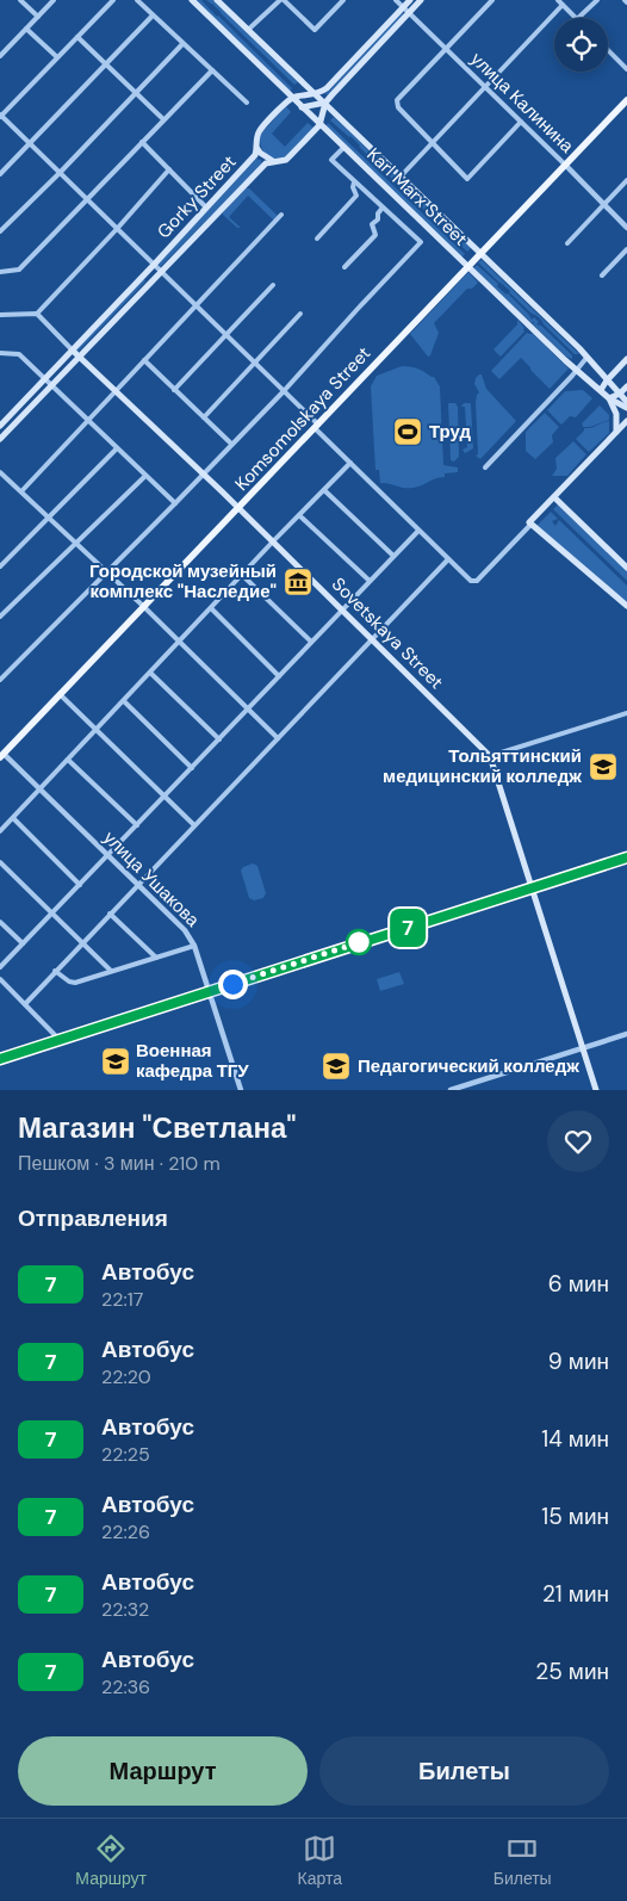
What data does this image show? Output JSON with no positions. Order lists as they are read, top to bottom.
{
  "streets": {
    "main road": [
      "Gorky Street",
      "Karl Marx Street",
      "Komsomolskaya Street",
      "Sovetskaya Street"
    ],
    "street": ["улица Калинина", "улица Ушакова"]
  },
  "crossings": [
    ["улица Калинина", "Gorky Street"],
    ["улица Калинина", "Komsomolskaya Street"],
    ["Gorky Street", "Karl Marx Street"],
    ["Gorky Street", "Sovetskaya Street"],
    ["Karl Marx Street", "Komsomolskaya Street"],
    ["Komsomolskaya Street", "Sovetskaya Street"],
    ["Komsomolskaya Street", "улица Ушакова"]
  ],
  "places": {
    "sports": ["Труд"],
    "museum": ["Городской музейный комплекс \"Наследие\""],
    "school or university": ["Тольяттинский медицинский колледж", "Военная кафедра ТГУ", "Педагогический колледж"]
  },
  "lines": ["bus line 7"],
  "page": {
    "on_map": "7",
    "heading": [
      ["Магазин \"Светлана\"", "Пешком · 3 мин · 210 m"],
      "Отправления"
    ],
    "list": [
      {
        "mark": "7",
        "name": "Автобус",
        "note": "22:17",
        "value": "6 мин"
      },
      {
        "mark": "7",
        "name": "Автобус",
        "note": "22:20",
        "value": "9 мин"
      },
      {
        "mark": "7",
        "name": "Автобус",
        "note": "22:25",
        "value": "14 мин"
      },
      {
        "mark": "7",
        "name": "Автобус",
        "note": "22:26",
        "value": "15 мин"
      },
      {
        "mark": "7",
        "name": "Автобус",
        "note": "22:32",
        "value": "21 мин"
      },
      {
        "mark": "7",
        "name": "Автобус",
        "note": "22:36",
        "value": "25 мин"
      }
    ],
    "buttons": ["Маршрут", "Билеты"],
    "tabs": ["Маршрут", "Карта", "Билеты"]
  }
}
